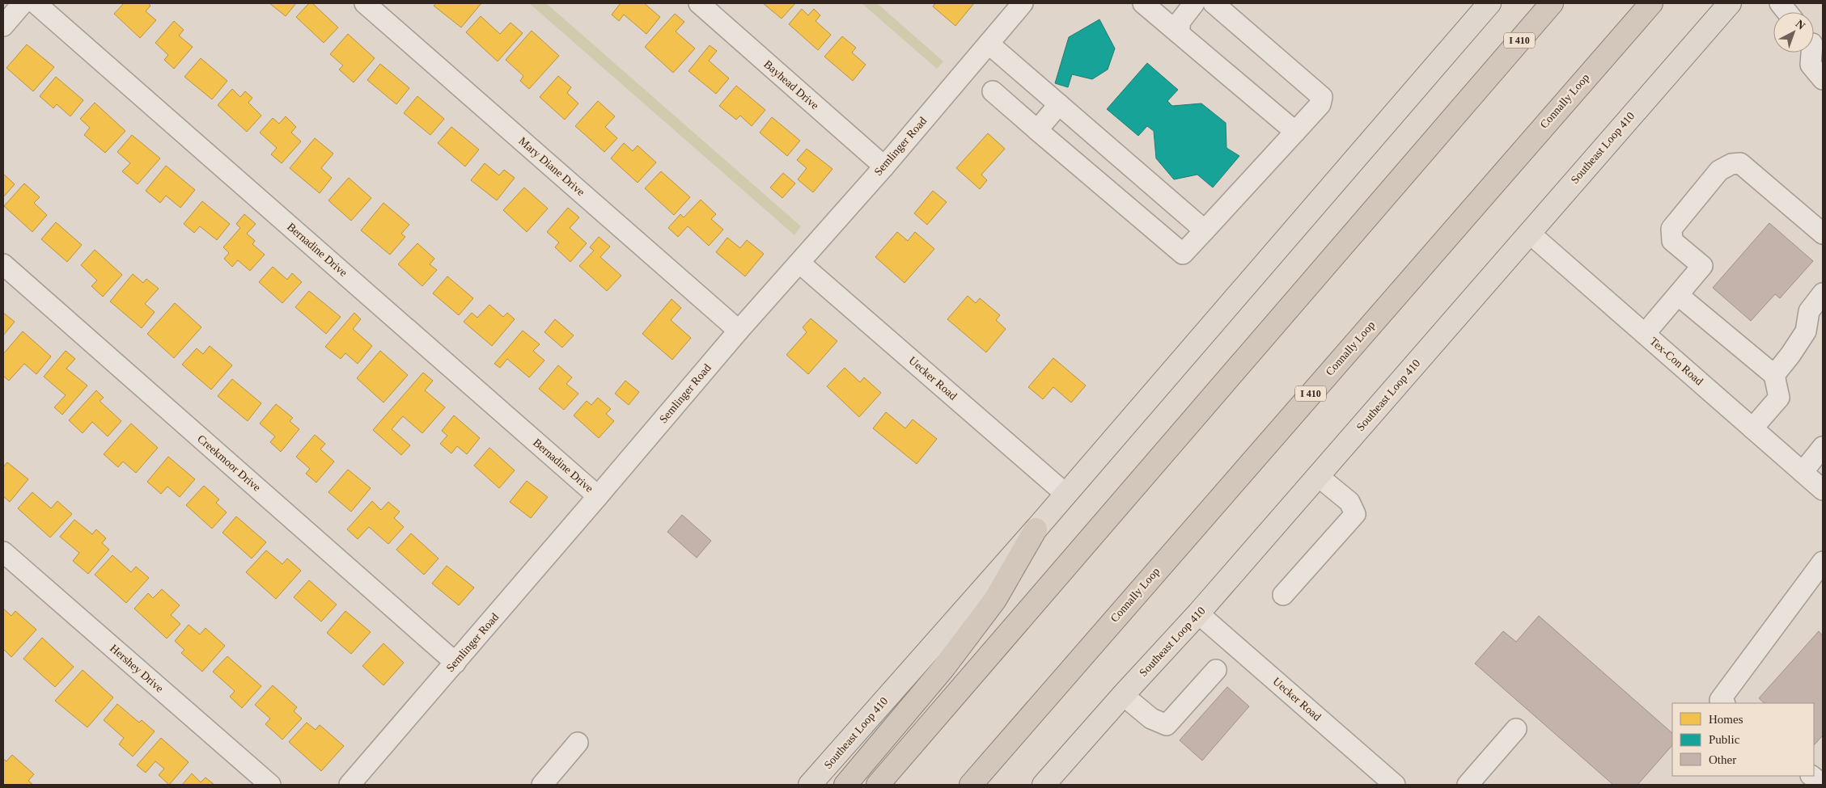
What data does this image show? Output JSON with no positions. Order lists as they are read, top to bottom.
{
  "streets": {
    "highway": ["I 410", "Connally Loop"],
    "main road": ["Southeast Loop 410"],
    "street": [
      "Bayhead Drive",
      "Semlinger Road",
      "Mary Diane Drive",
      "Bernadine Drive",
      "Tex-Con Road",
      "Uecker Road",
      "Creekmoor Drive",
      "Hershey Drive"
    ]
  },
  "crossings": [
    ["Bayhead Drive", "Semlinger Road"],
    ["Semlinger Road", "Mary Diane Drive"],
    ["Semlinger Road", "Bernadine Drive"],
    ["Semlinger Road", "Uecker Road"],
    ["Semlinger Road", "Creekmoor Drive"],
    ["Southeast Loop 410", "Tex-Con Road"],
    ["Southeast Loop 410", "Uecker Road"]
  ],
  "legend": ["Homes", "Public", "Other"],
  "north": "top right"
}
